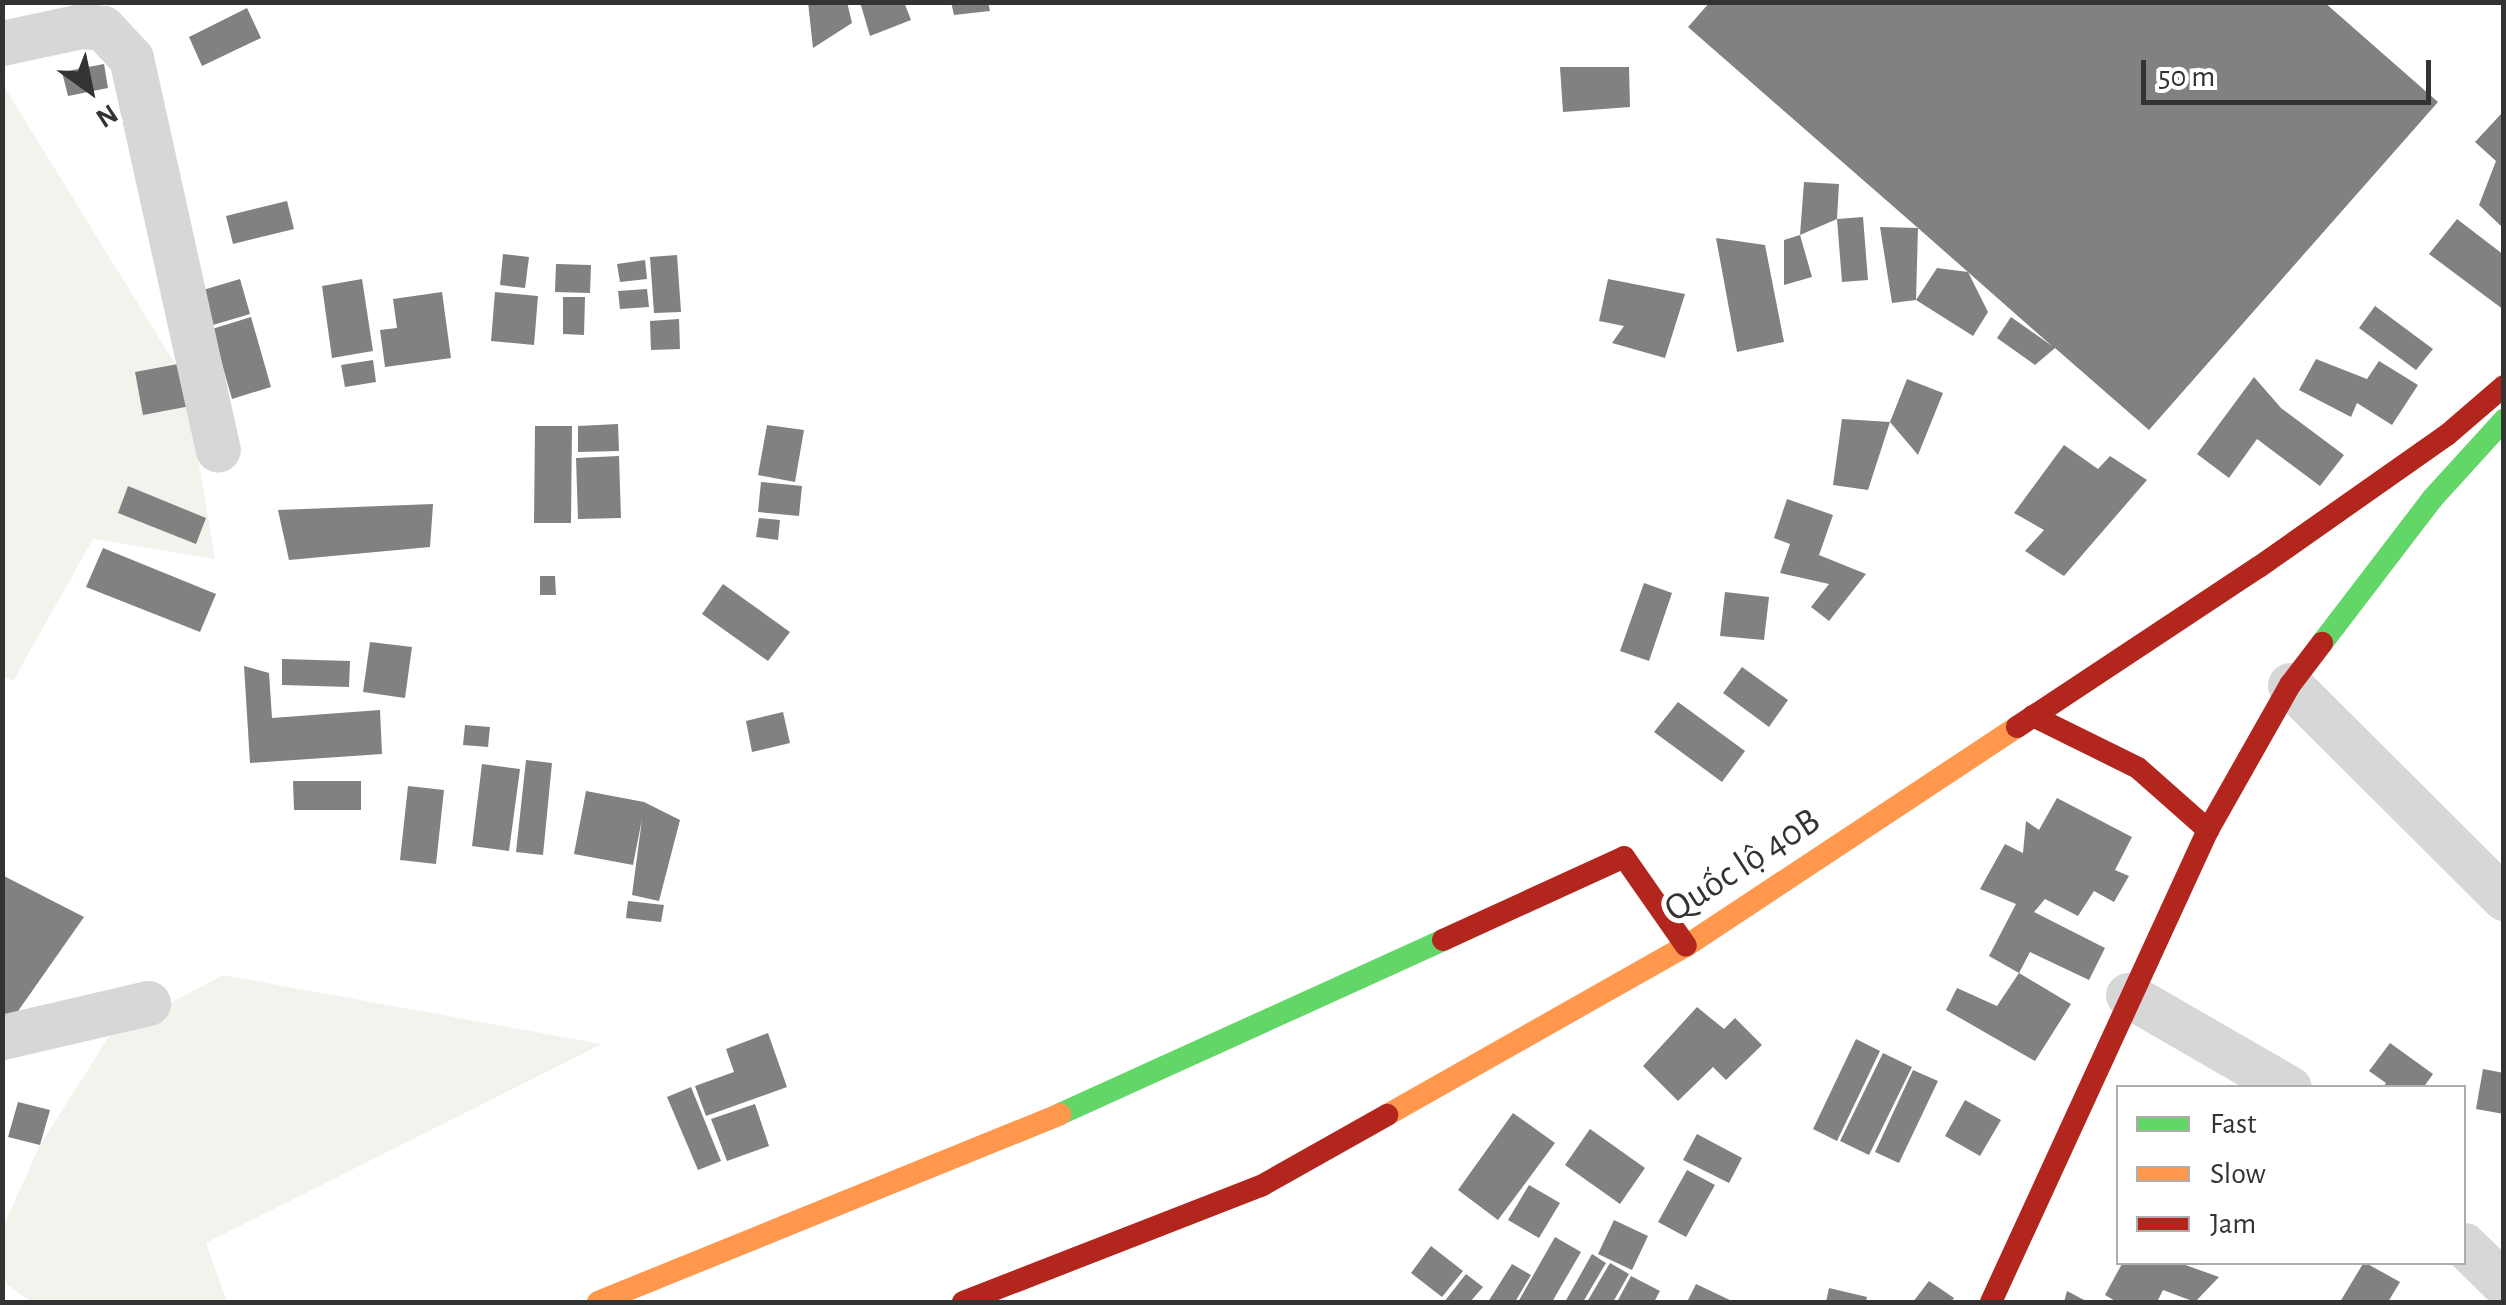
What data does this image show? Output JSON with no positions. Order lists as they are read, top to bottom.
{
  "streets": {
    "main road": ["Quốc lộ 40B"]
  },
  "legend": ["Fast", "Slow", "Jam"],
  "scale_bar": "50 m",
  "north": "bottom right"
}
